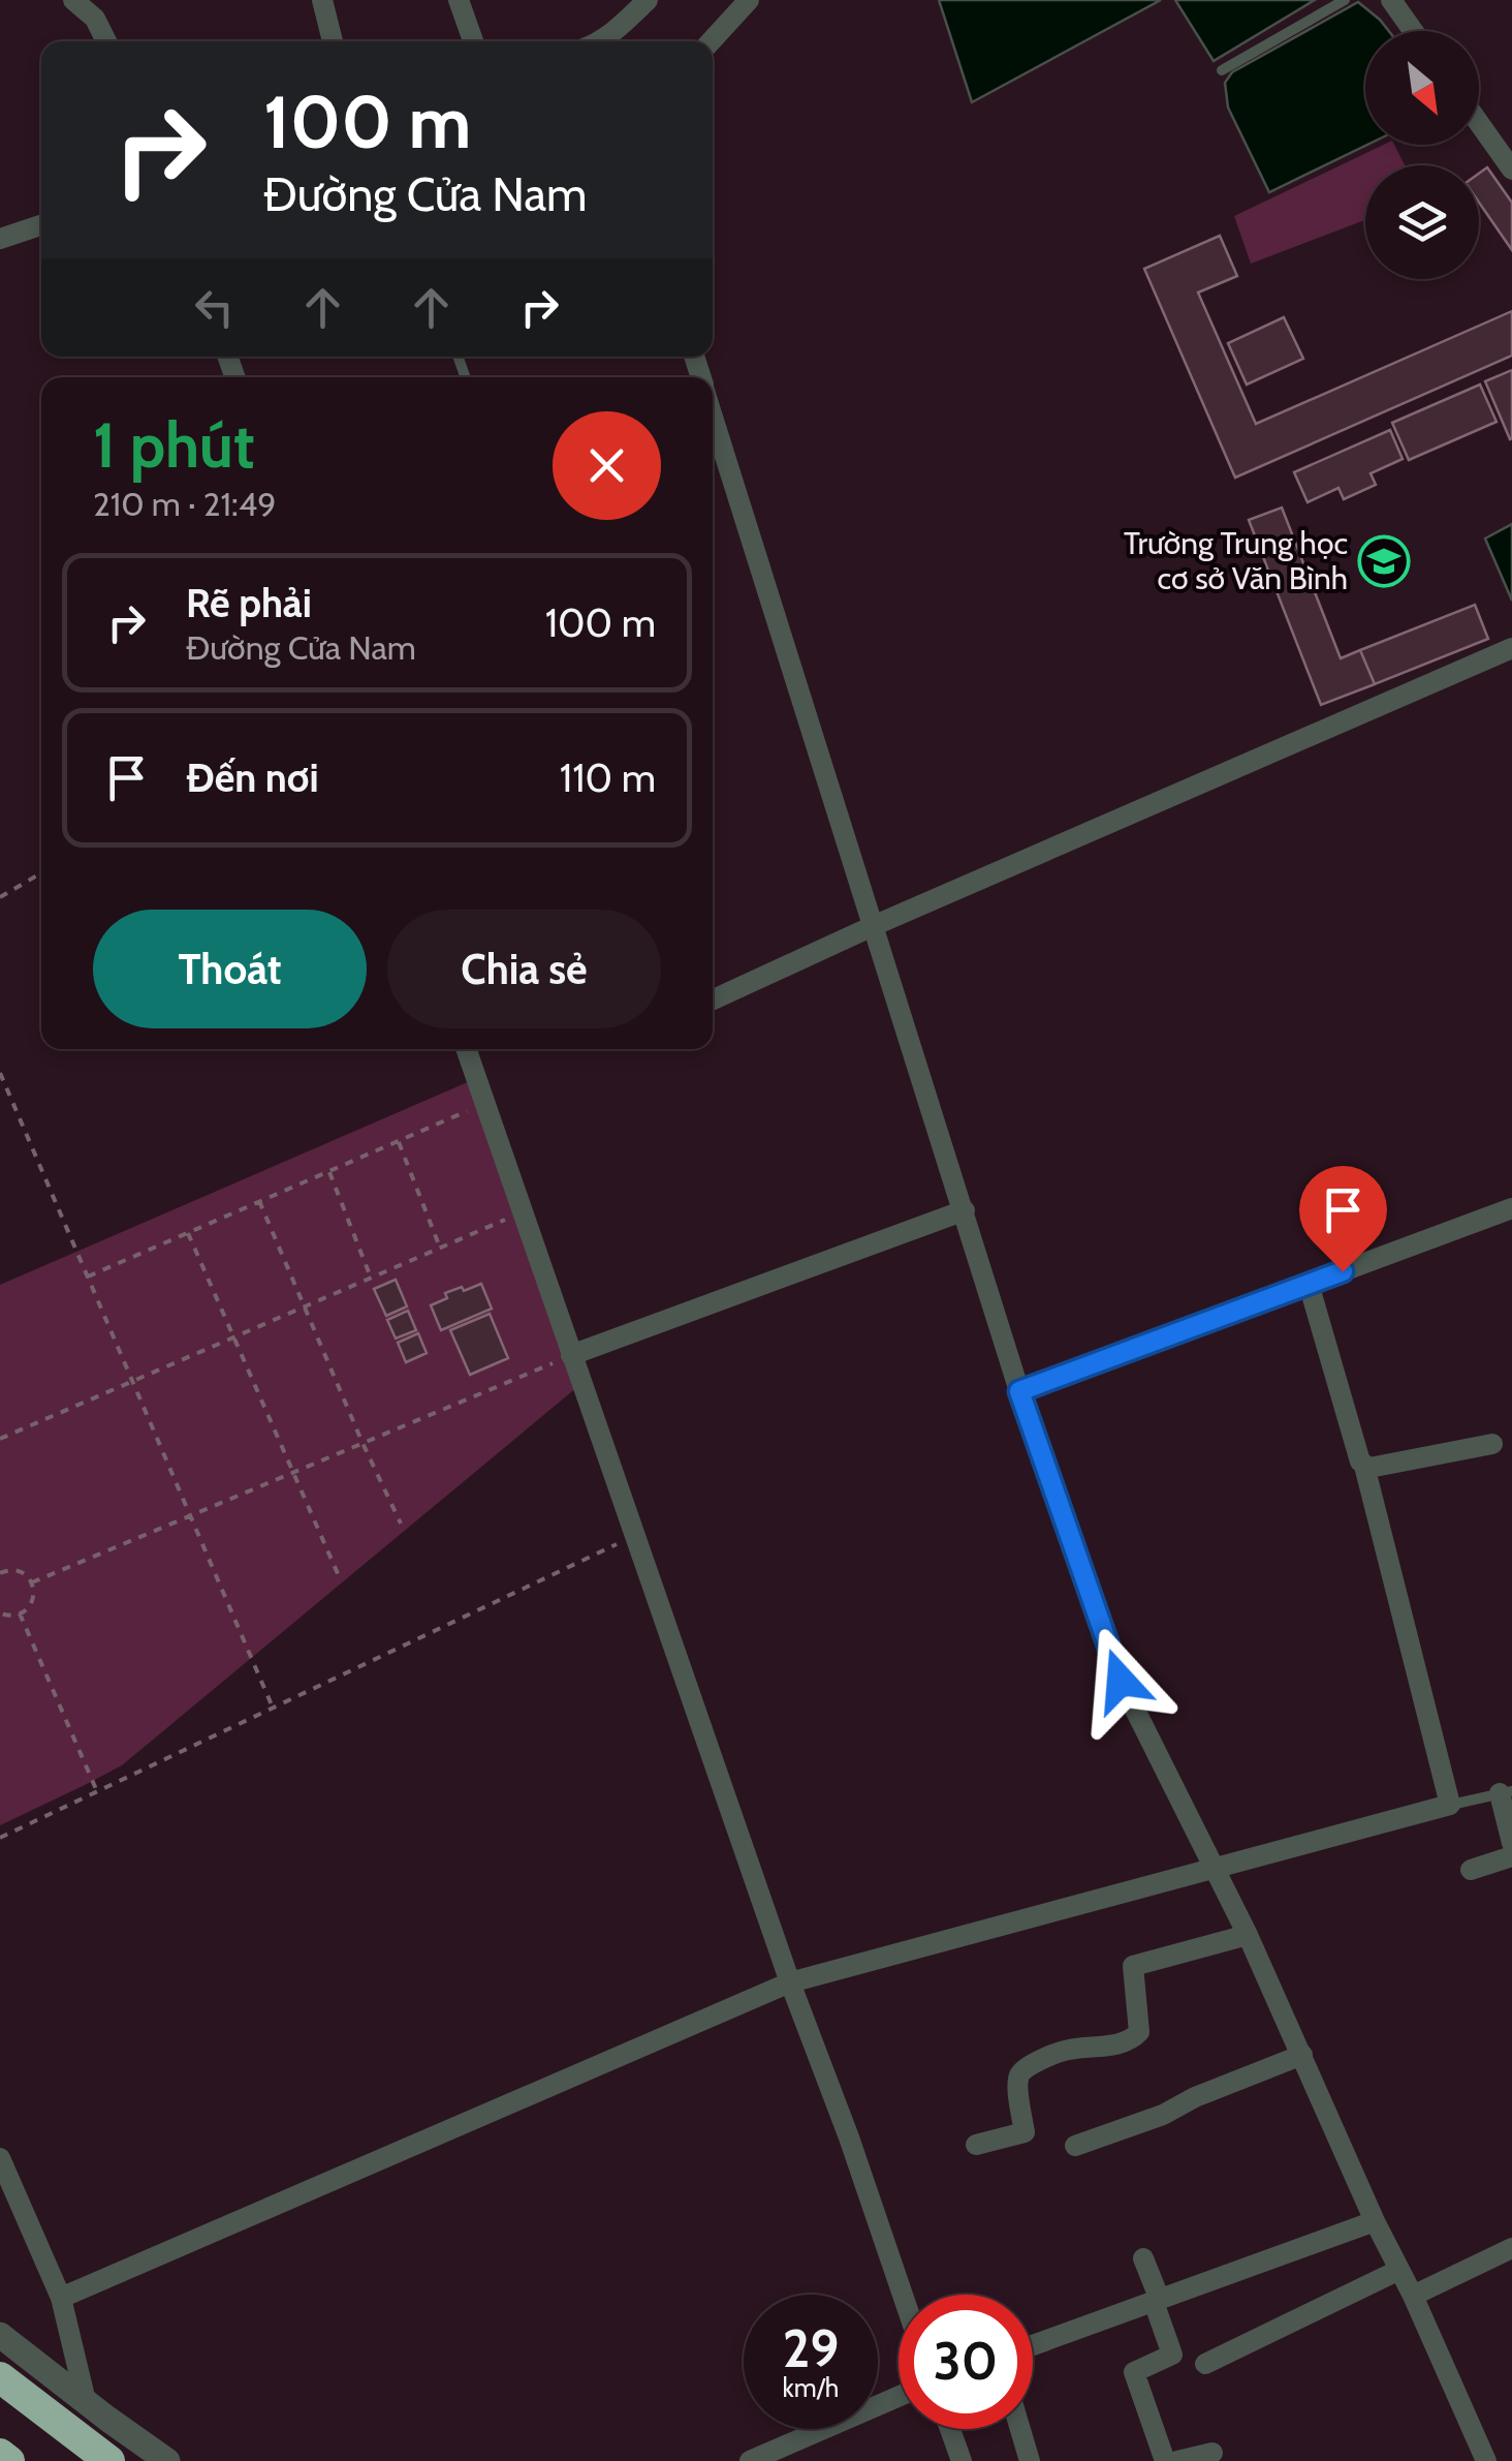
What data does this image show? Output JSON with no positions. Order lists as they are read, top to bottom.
{
  "places": {
    "school or university": ["Trường Trung học cơ sở Văn Bình"]
  },
  "north": "bottom right",
  "page": {
    "turn": ["100 m", "Đường Cửa Nam"],
    "heading": ["1 phút", "210 m · 21:49"],
    "list": [
      {
        "name": "Rẽ phải",
        "note": "Đường Cửa Nam",
        "value": "100 m"
      },
      {
        "name": "Đến nơi",
        "value": "110 m"
      }
    ],
    "buttons": ["Thoát", "Chia sẻ"],
    "speed": "29 km/h",
    "limit": "30"
  }
}
